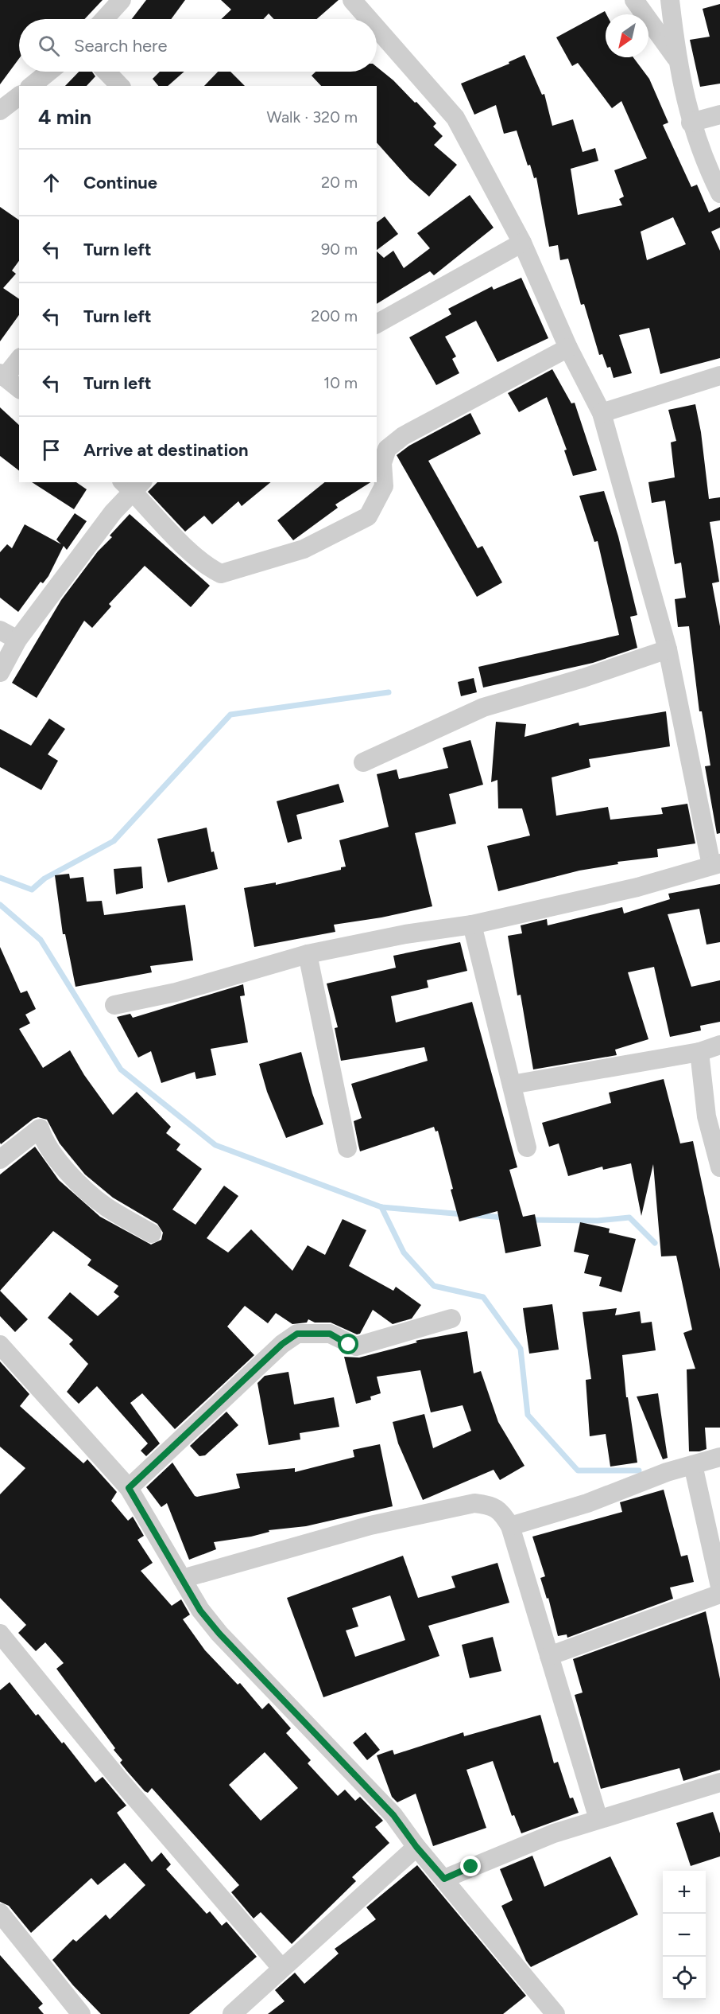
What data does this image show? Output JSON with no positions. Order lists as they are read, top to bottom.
{
  "north": "bottom left",
  "page": {
    "search": "Search here",
    "heading": ["4 min", "Walk · 320 m"],
    "list": [
      ["Continue", "20 m"],
      ["Turn left", "90 m"],
      ["Turn left", "200 m"],
      ["Turn left", "10 m"],
      "Arrive at destination"
    ],
    "map_buttons": ["+", "−"]
  }
}
